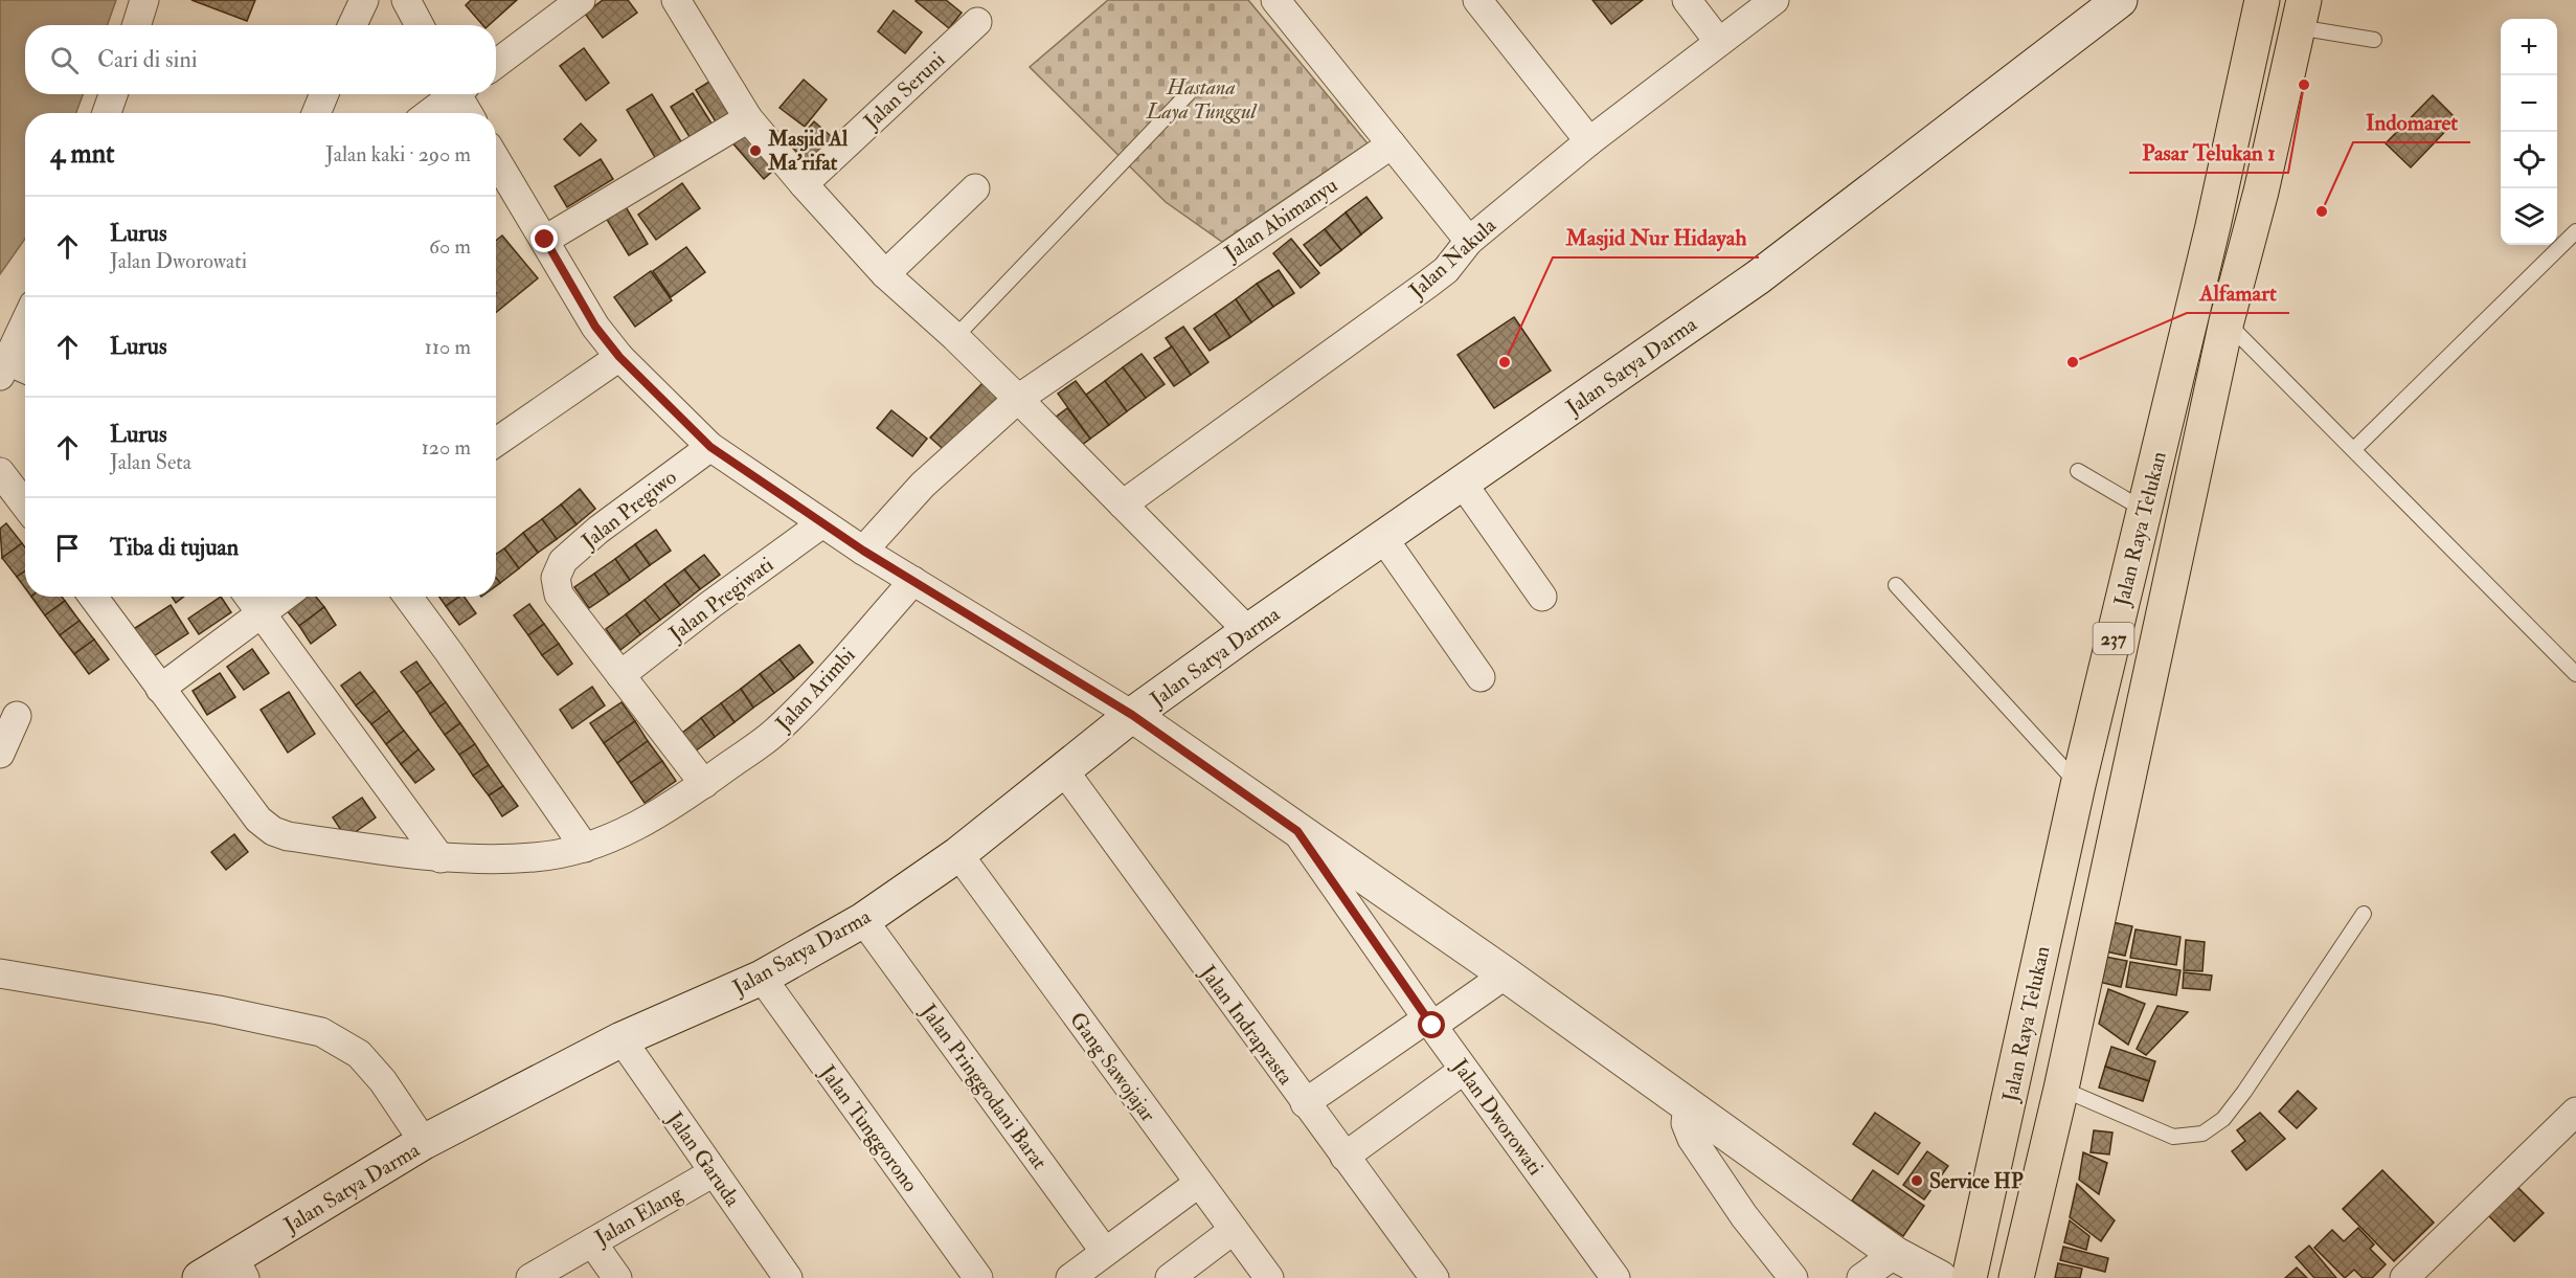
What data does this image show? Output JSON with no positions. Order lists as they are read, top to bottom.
{
  "streets": {
    "main road": ["Jalan Satya Darma", "Jalan Raya Telukan", "237"],
    "street": [
      "Jalan Seruni",
      "Jalan Abimanyu",
      "Jalan Nakula",
      "Jalan Pregiwo",
      "Jalan Pregiwati",
      "Jalan Arimbi",
      "Jalan Indraprasta",
      "Gang Sawojajar",
      "Jalan Pringgodani Barat",
      "Jalan Dworowati",
      "Jalan Tunggorono",
      "Jalan Garuda",
      "Jalan Elang"
    ]
  },
  "crossings": [
    ["Jalan Satya Darma", "Jalan Indraprasta"],
    ["Jalan Satya Darma", "Gang Sawojajar"],
    ["Jalan Satya Darma", "Jalan Pringgodani Barat"],
    ["Jalan Satya Darma", "Jalan Tunggorono"],
    ["Jalan Satya Darma", "Jalan Garuda"],
    ["Jalan Pregiwo", "Jalan Pregiwati"],
    ["Jalan Garuda", "Jalan Elang"]
  ],
  "parks": ["Hastana Laya Tunggul"],
  "places": [
    "Pasar Telukan 1",
    "Masjid Al Ma'rifat",
    "Indomaret",
    "Masjid Nur Hidayah",
    "Alfamart",
    "Service HP"
  ],
  "page": {
    "map_buttons": ["+", "−"],
    "search": "Cari di sini",
    "heading": ["4 mnt", "Jalan kaki · 290 m"],
    "list": [
      ["Lurus", "Jalan Dworowati", "60 m"],
      ["Lurus", "110 m"],
      ["Lurus", "Jalan Seta", "120 m"],
      "Tiba di tujuan"
    ]
  }
}
